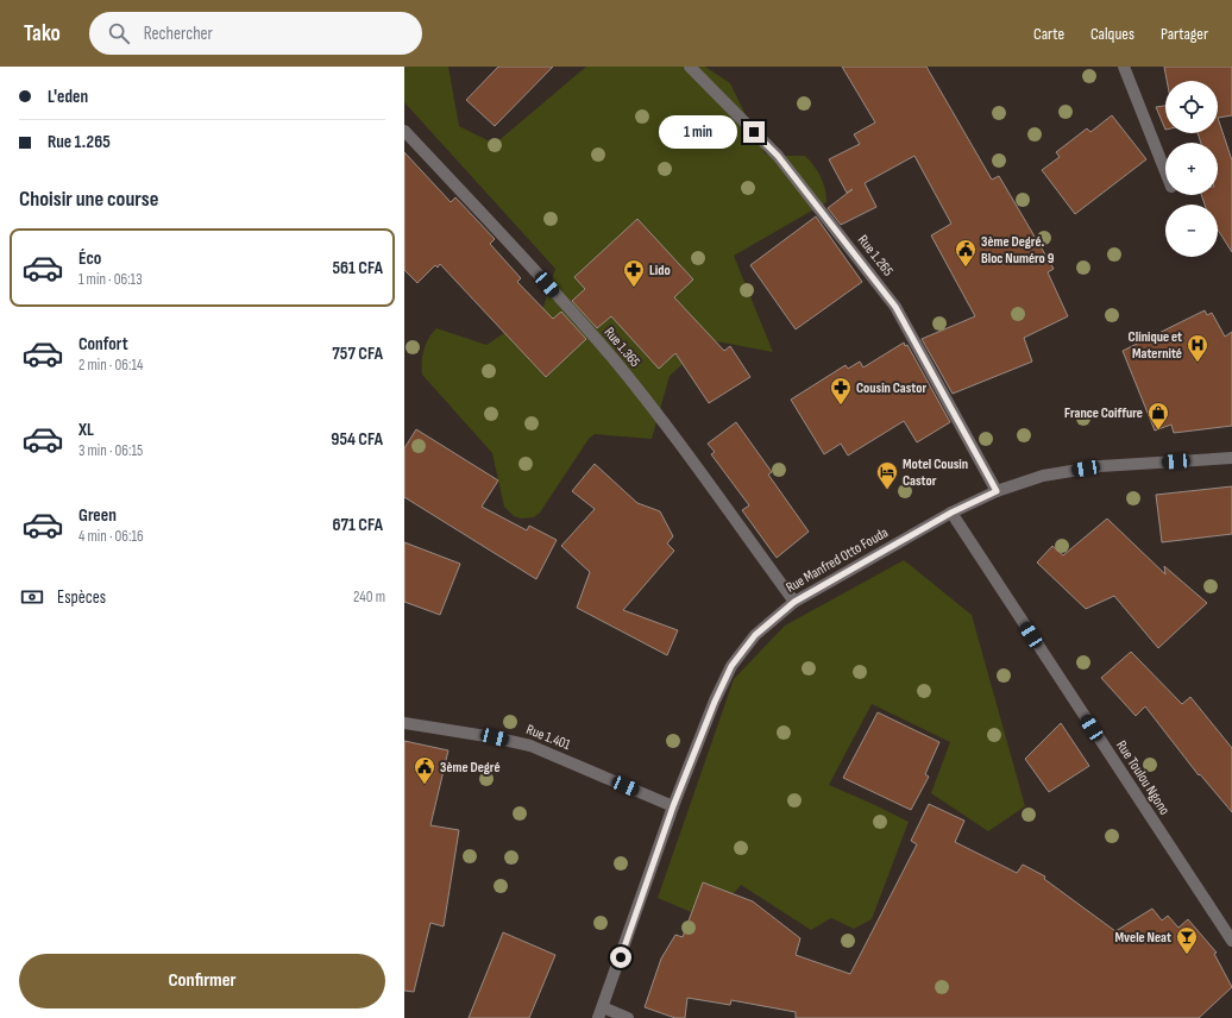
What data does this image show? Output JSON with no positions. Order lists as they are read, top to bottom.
{
  "streets": {
    "street": [
      "Rue 1.265",
      "Rue 1.365",
      "Rue Manfred Otto Fouda",
      "Rue 1.401",
      "Rue Toulou Ngono"
    ]
  },
  "crossings": [
    ["Rue 1.265", "Rue Manfred Otto Fouda"],
    ["Rue 1.365", "Rue Manfred Otto Fouda"],
    ["Rue Manfred Otto Fouda", "Rue 1.401"],
    ["Rue Manfred Otto Fouda", "Rue Toulou Ngono"]
  ],
  "places": {
    "public building": ["3ème Degré. Bloc Numéro 9", "3ème Degré"],
    "pharmacy": ["Lido", "Cousin Castor"],
    "hospital": ["Clinique et Maternité"],
    "shop": ["France Coiffure"],
    "hotel": ["Motel Cousin Castor"],
    "bar": ["Mvele Neat"]
  },
  "page": {
    "header": "Tako",
    "search": "Rechercher",
    "nav": ["Carte", "Calques", "Partager"],
    "banner": ["L'eden", "Rue 1.265"],
    "map_buttons": ["+", "−"],
    "bubble": "1 min",
    "heading": "Choisir une course",
    "list": [
      {
        "name": "Éco",
        "note": "1 min · 06:13",
        "value": "561 CFA"
      },
      {
        "name": "Confort",
        "note": "2 min · 06:14",
        "value": "757 CFA"
      },
      {
        "name": "XL",
        "note": "3 min · 06:15",
        "value": "954 CFA"
      },
      {
        "name": "Green",
        "note": "4 min · 06:16",
        "value": "671 CFA"
      }
    ],
    "pay": ["Espèces", "240 m"],
    "buttons": "Confirmer"
  }
}
